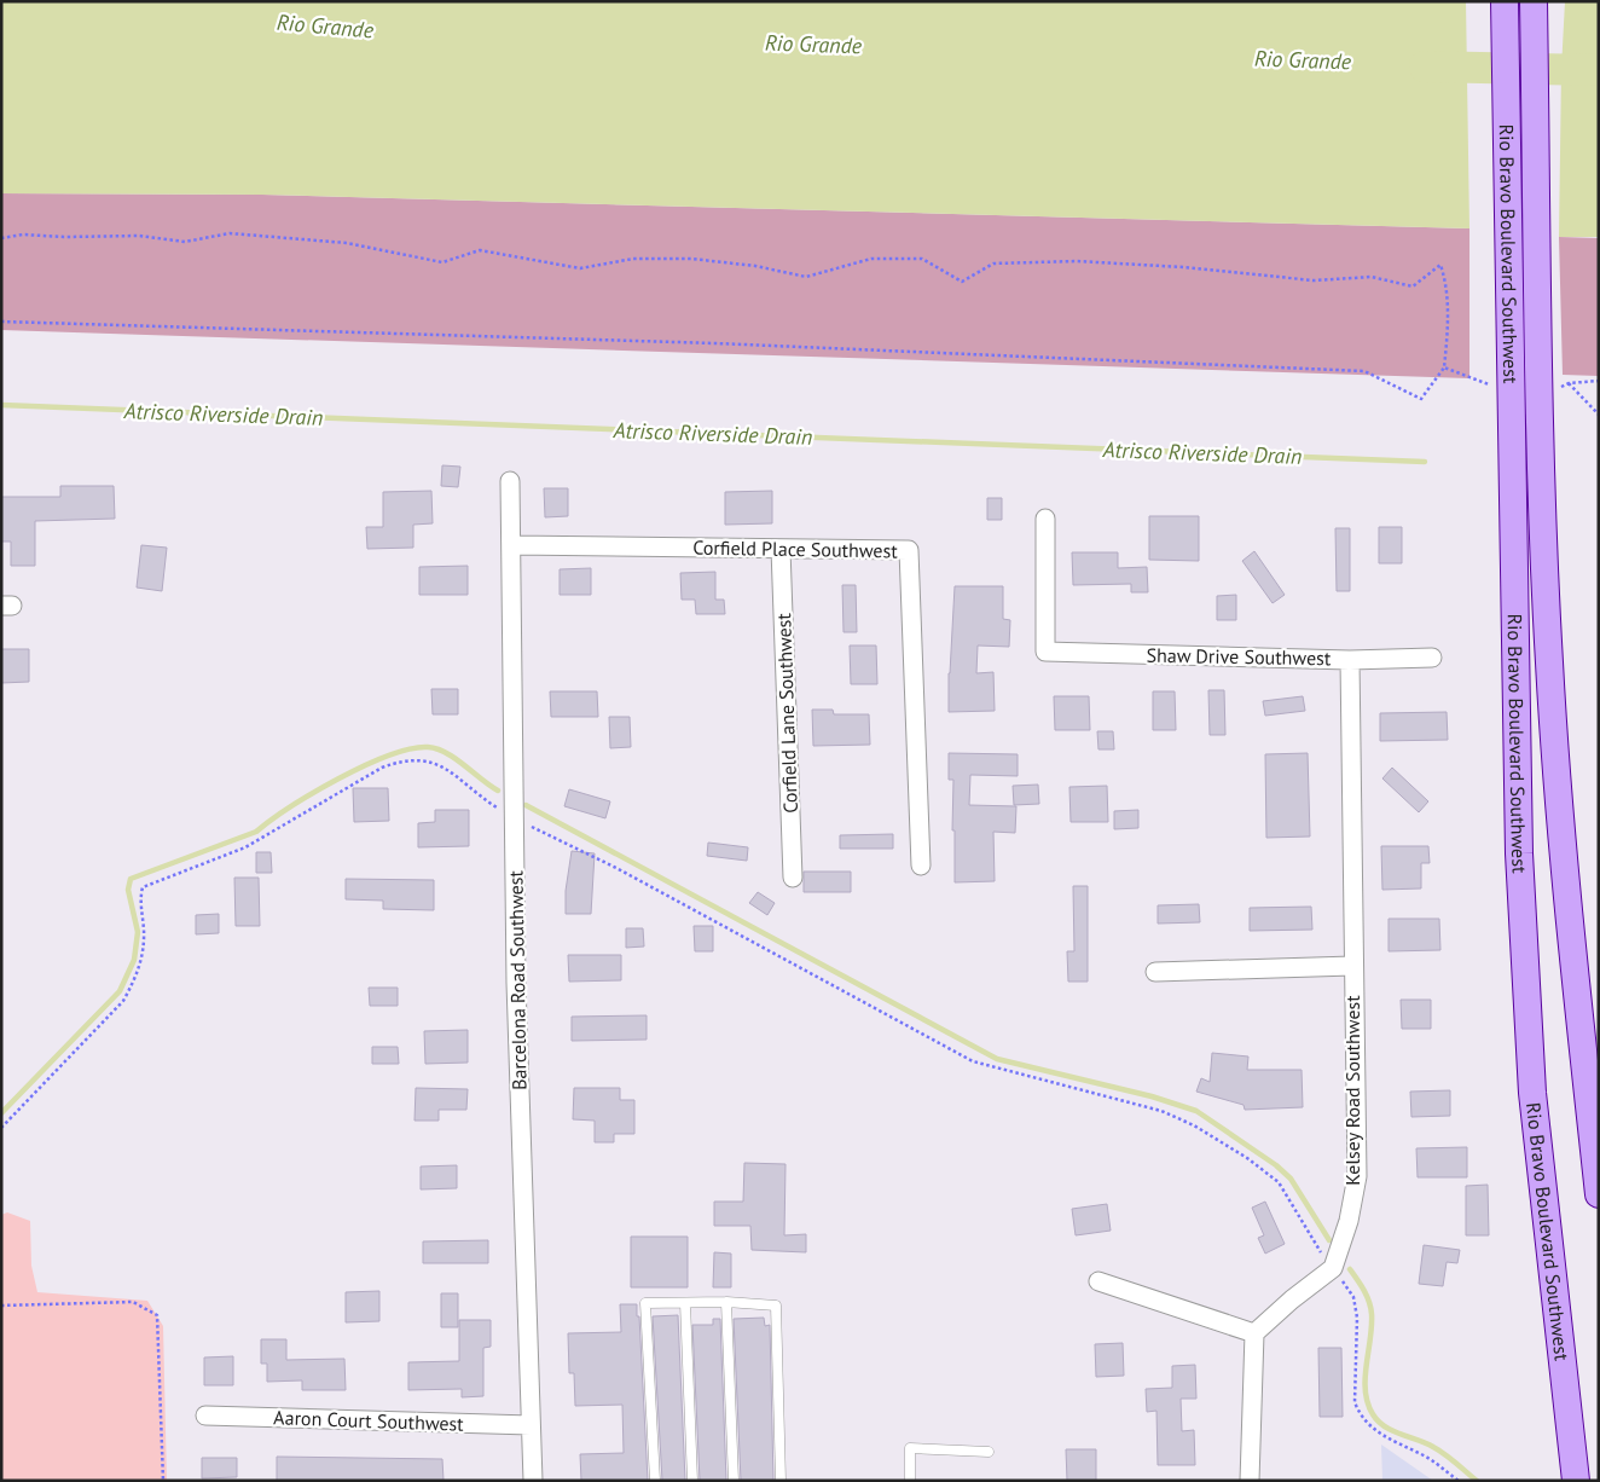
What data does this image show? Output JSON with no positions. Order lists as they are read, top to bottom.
{
  "streets": {
    "main road": ["Rio Bravo Boulevard Southwest"],
    "street": [
      "Corfield Place Southwest",
      "Shaw Drive Southwest",
      "Corfield Lane Southwest",
      "Barcelona Road Southwest",
      "Kelsey Road Southwest",
      "Aaron Court Southwest"
    ]
  },
  "crossings": [
    ["Corfield Place Southwest", "Corfield Lane Southwest"],
    ["Corfield Place Southwest", "Barcelona Road Southwest"],
    ["Shaw Drive Southwest", "Kelsey Road Southwest"],
    ["Barcelona Road Southwest", "Aaron Court Southwest"]
  ],
  "water": ["Rio Grande", "Atrisco Riverside Drain"]
}
